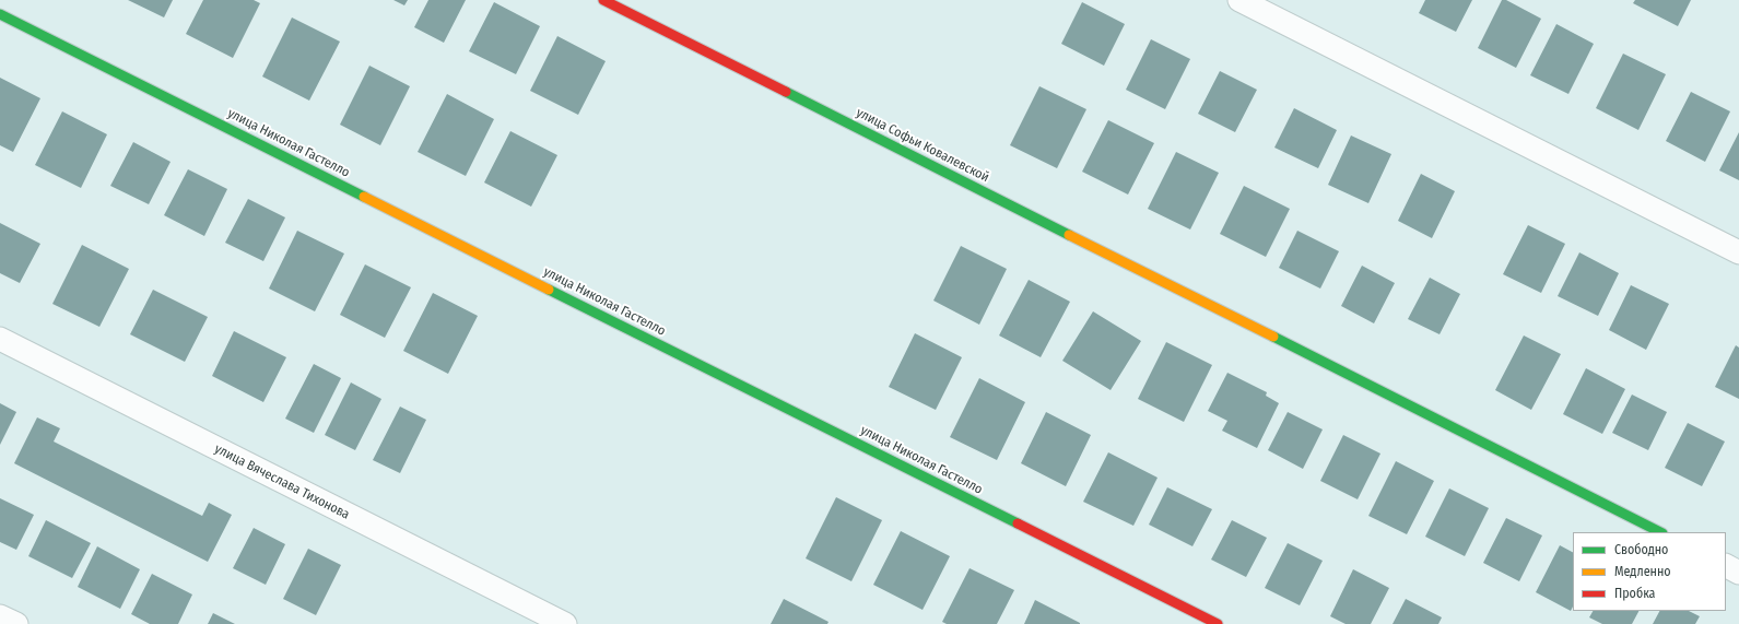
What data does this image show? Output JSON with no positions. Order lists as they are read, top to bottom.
{
  "streets": {
    "street": ["улица Николая Гастелло", "улица Софьи Ковалевской", "улица Вячеслава Тихонова"]
  },
  "legend": ["Свободно", "Медленно", "Пробка"]
}
